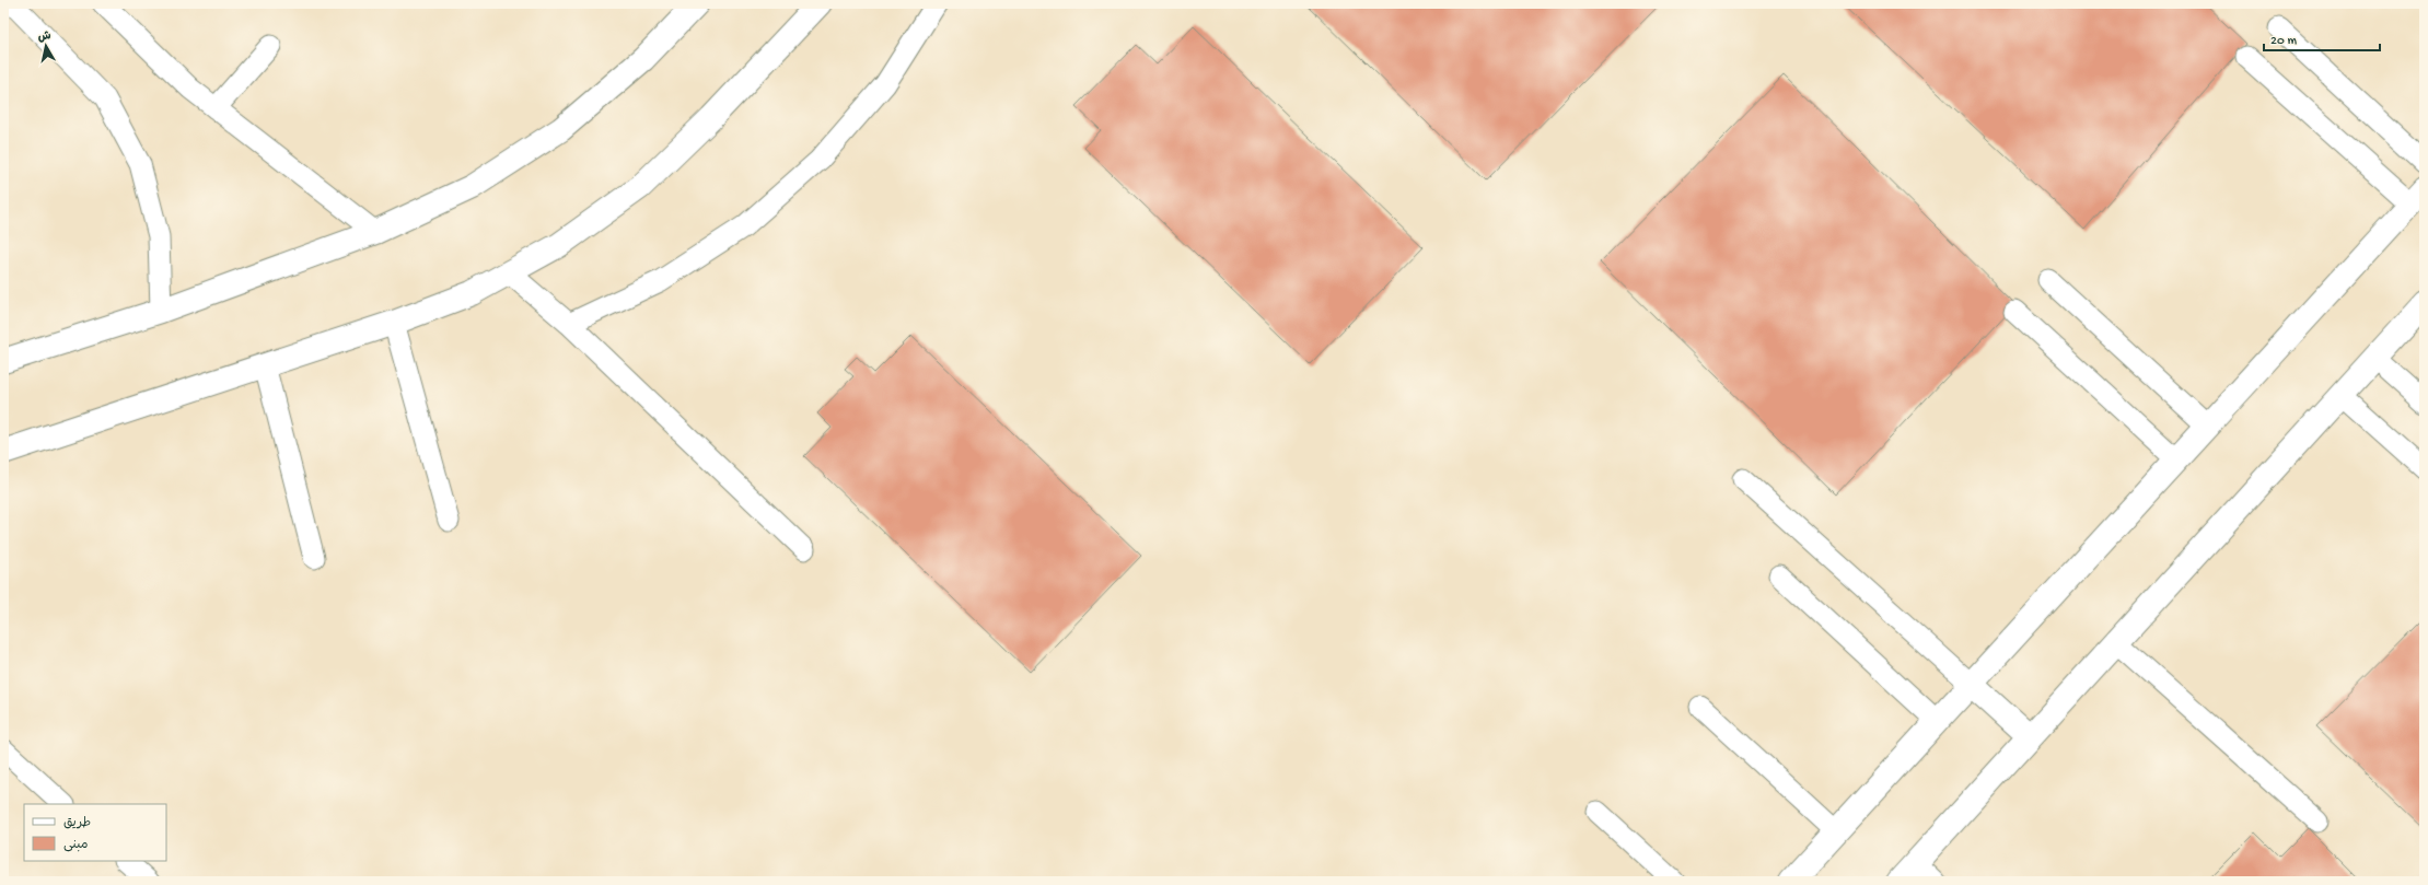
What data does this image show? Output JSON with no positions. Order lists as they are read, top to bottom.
{
  "legend": ["طريق", "مبنى"],
  "scale_bar": "20 m",
  "north": "top"
}
